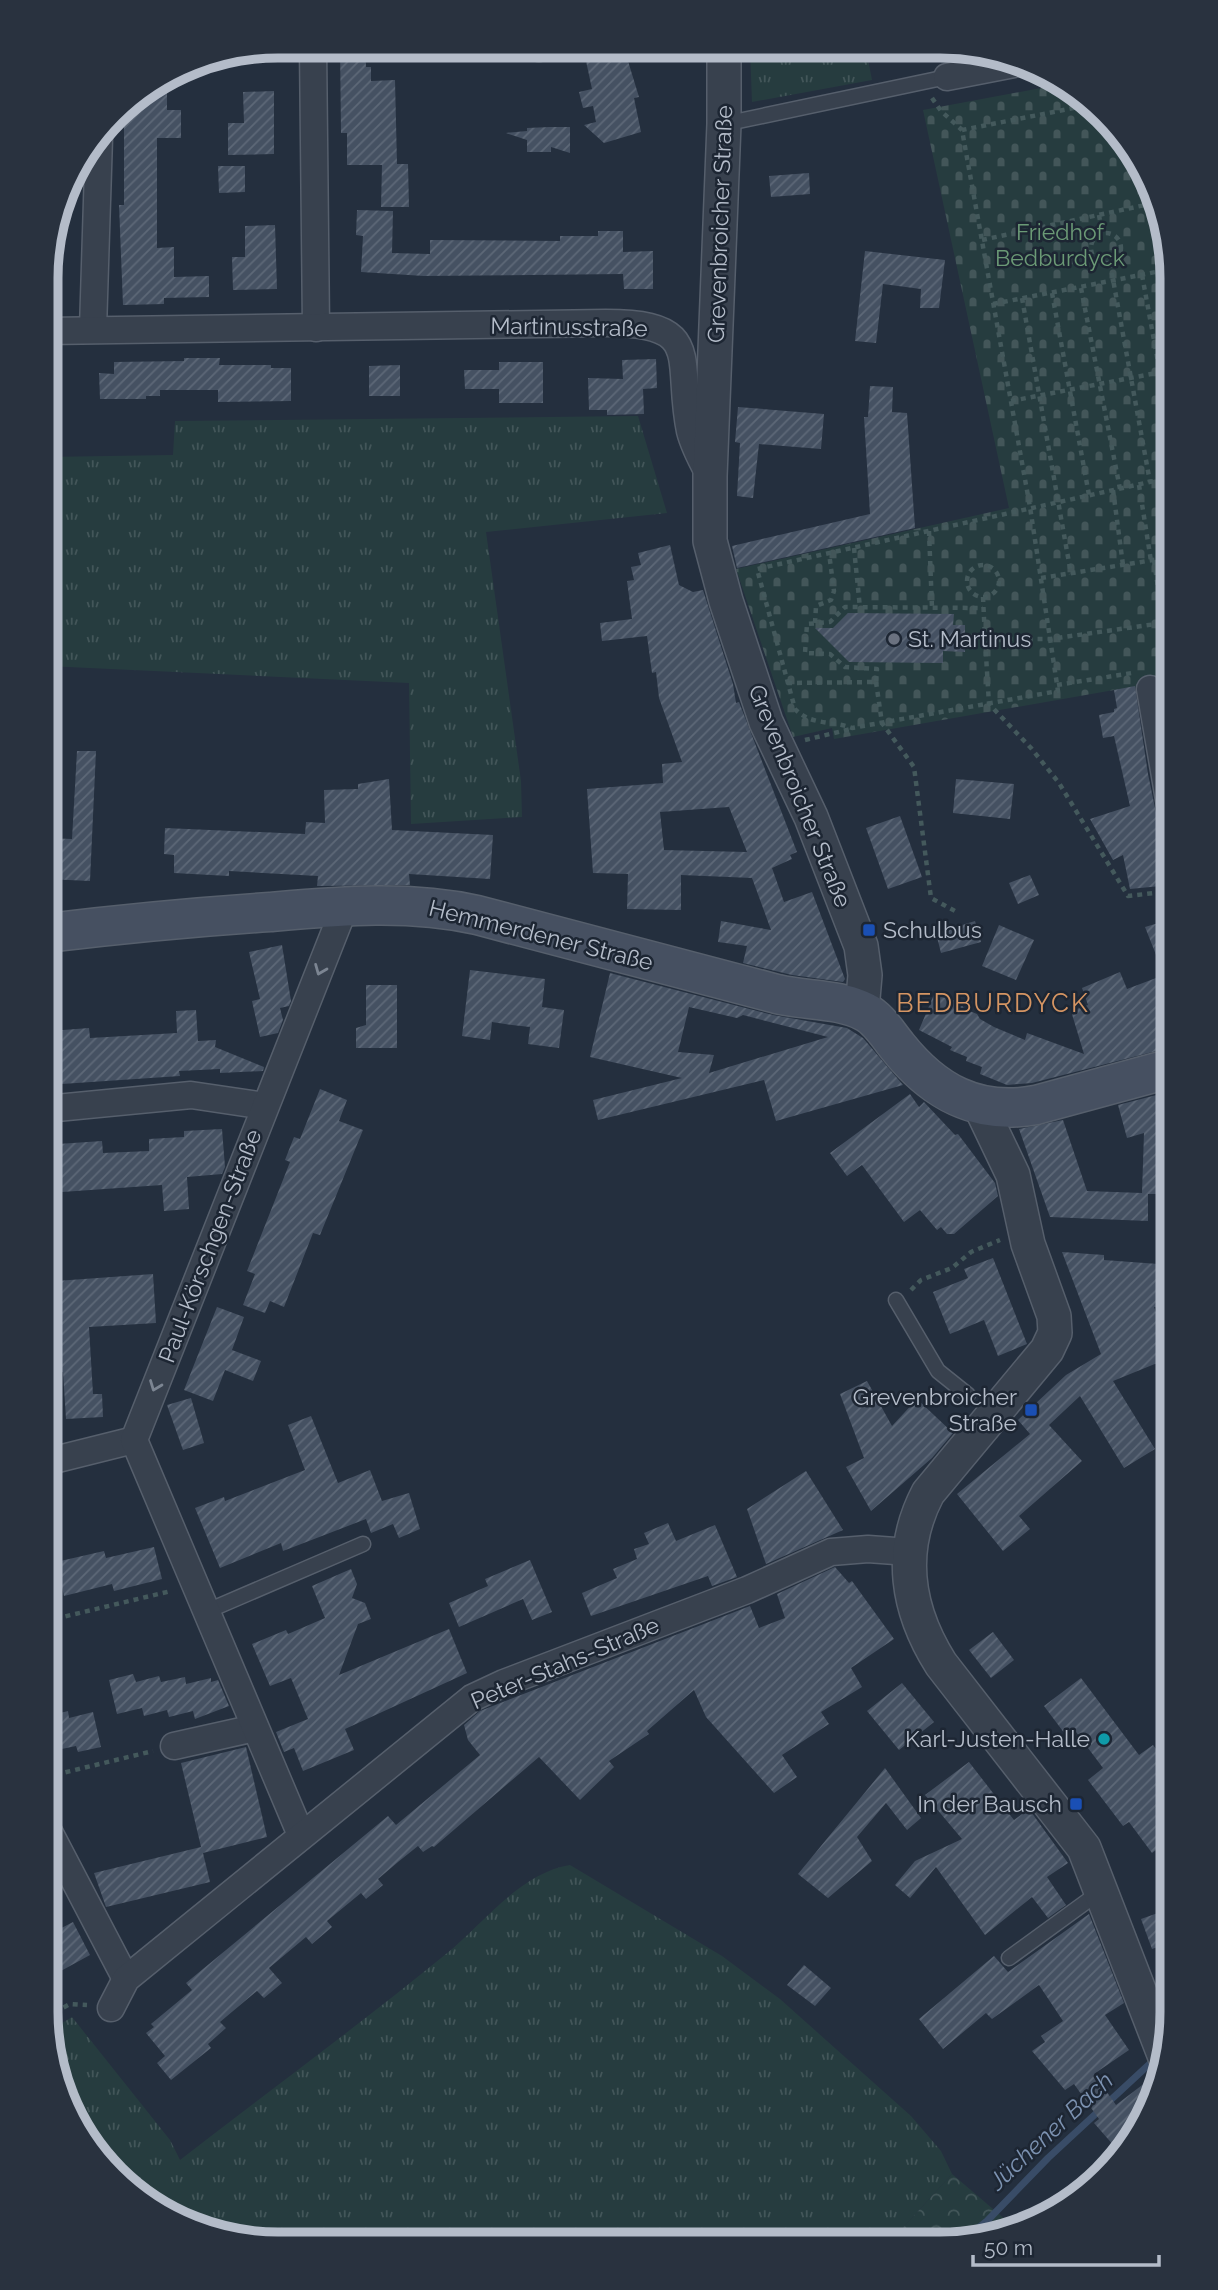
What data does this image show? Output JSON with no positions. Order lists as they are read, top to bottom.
{
  "streets": {
    "main road": ["Hemmerdener Straße"],
    "street": [
      "Grevenbroicher Straße",
      "Martinusstraße",
      "Paul-Körschgen-Straße",
      "Peter-Stahs-Straße"
    ]
  },
  "crossings": [
    ["Grevenbroicher Straße", "Martinusstraße"],
    ["Grevenbroicher Straße", "Hemmerdener Straße"],
    ["Hemmerdener Straße", "Paul-Körschgen-Straße"]
  ],
  "one_way": ["Paul-Körschgen-Straße"],
  "districts": ["BEDBURDYCK"],
  "water": ["Jüchener Bach"],
  "parks": ["Friedhof Bedburdyck"],
  "places": {
    "other": ["St. Martinus", "Karl-Justen-Halle"],
    "transit": ["Schulbus", "Grevenbroicher Straße", "In der Bausch"]
  },
  "scale_bar": "50 m"
}
